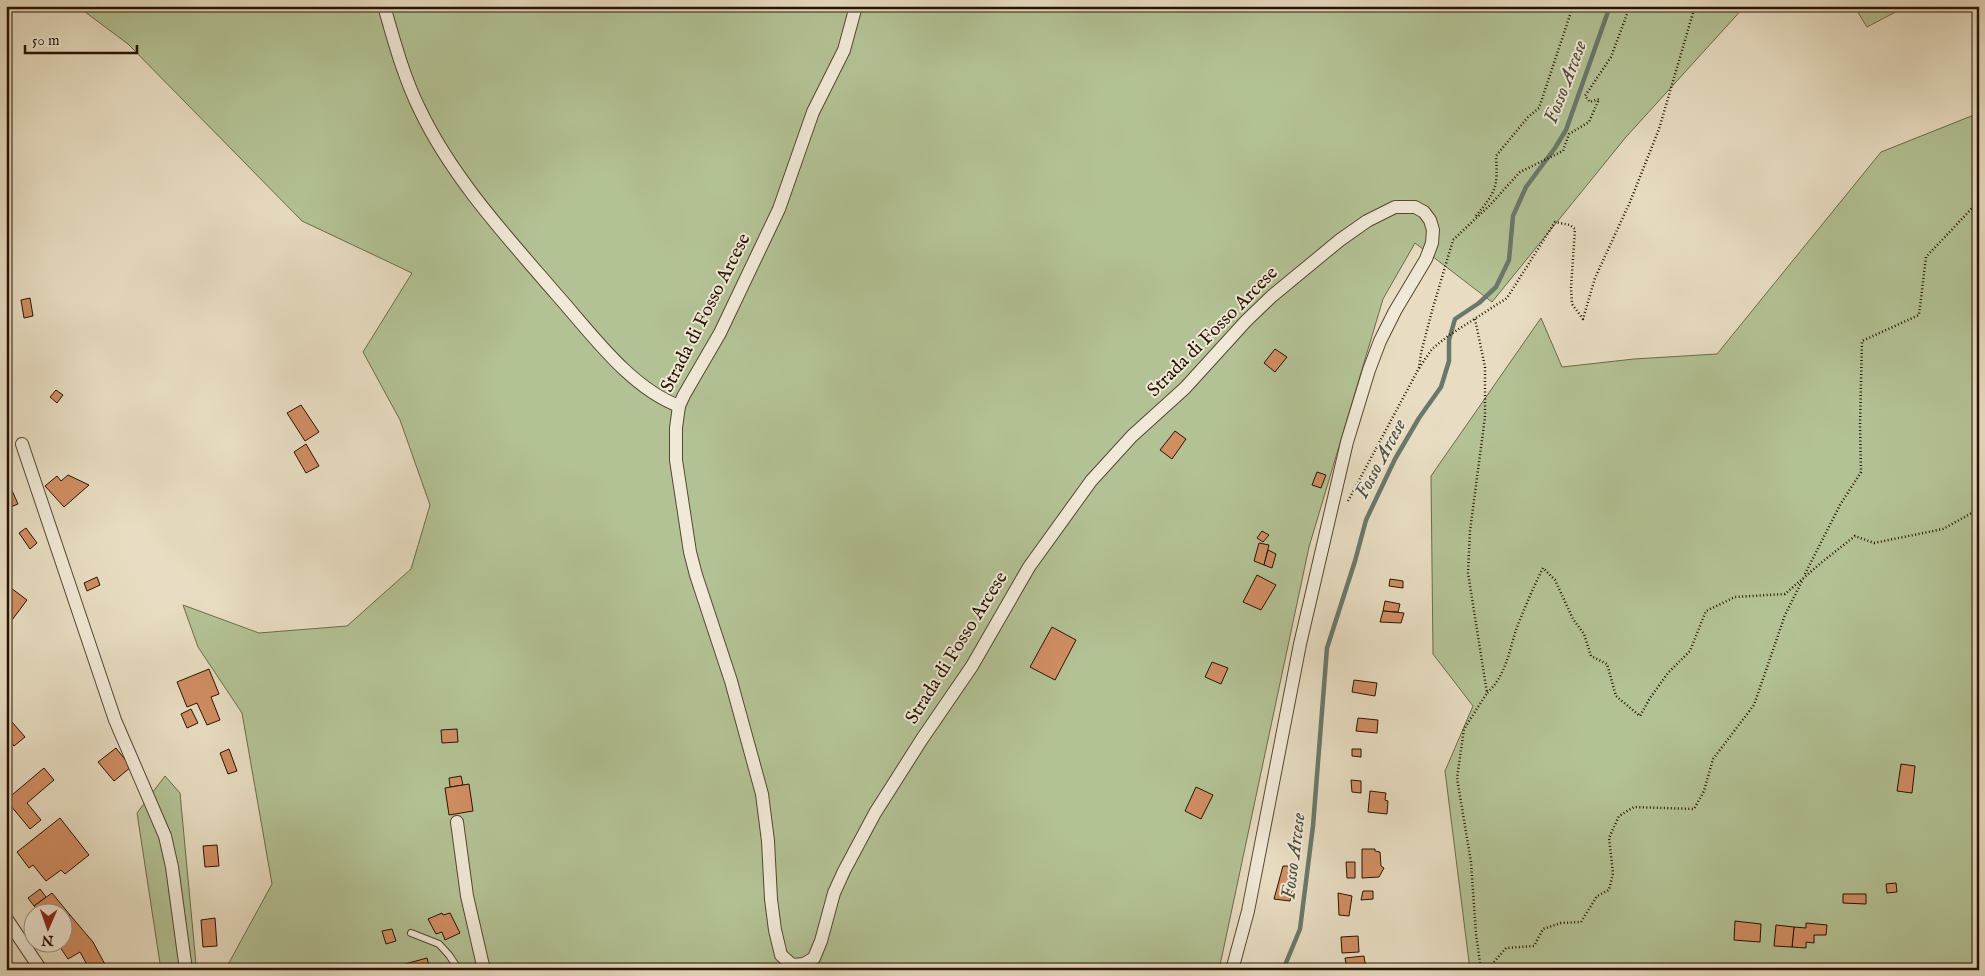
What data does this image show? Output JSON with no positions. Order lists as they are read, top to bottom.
{
  "streets": {
    "street": ["Strada di Fosso Arcese"]
  },
  "water": ["Fosso Arcese"],
  "scale_bar": "50 m",
  "north": "bottom"
}
